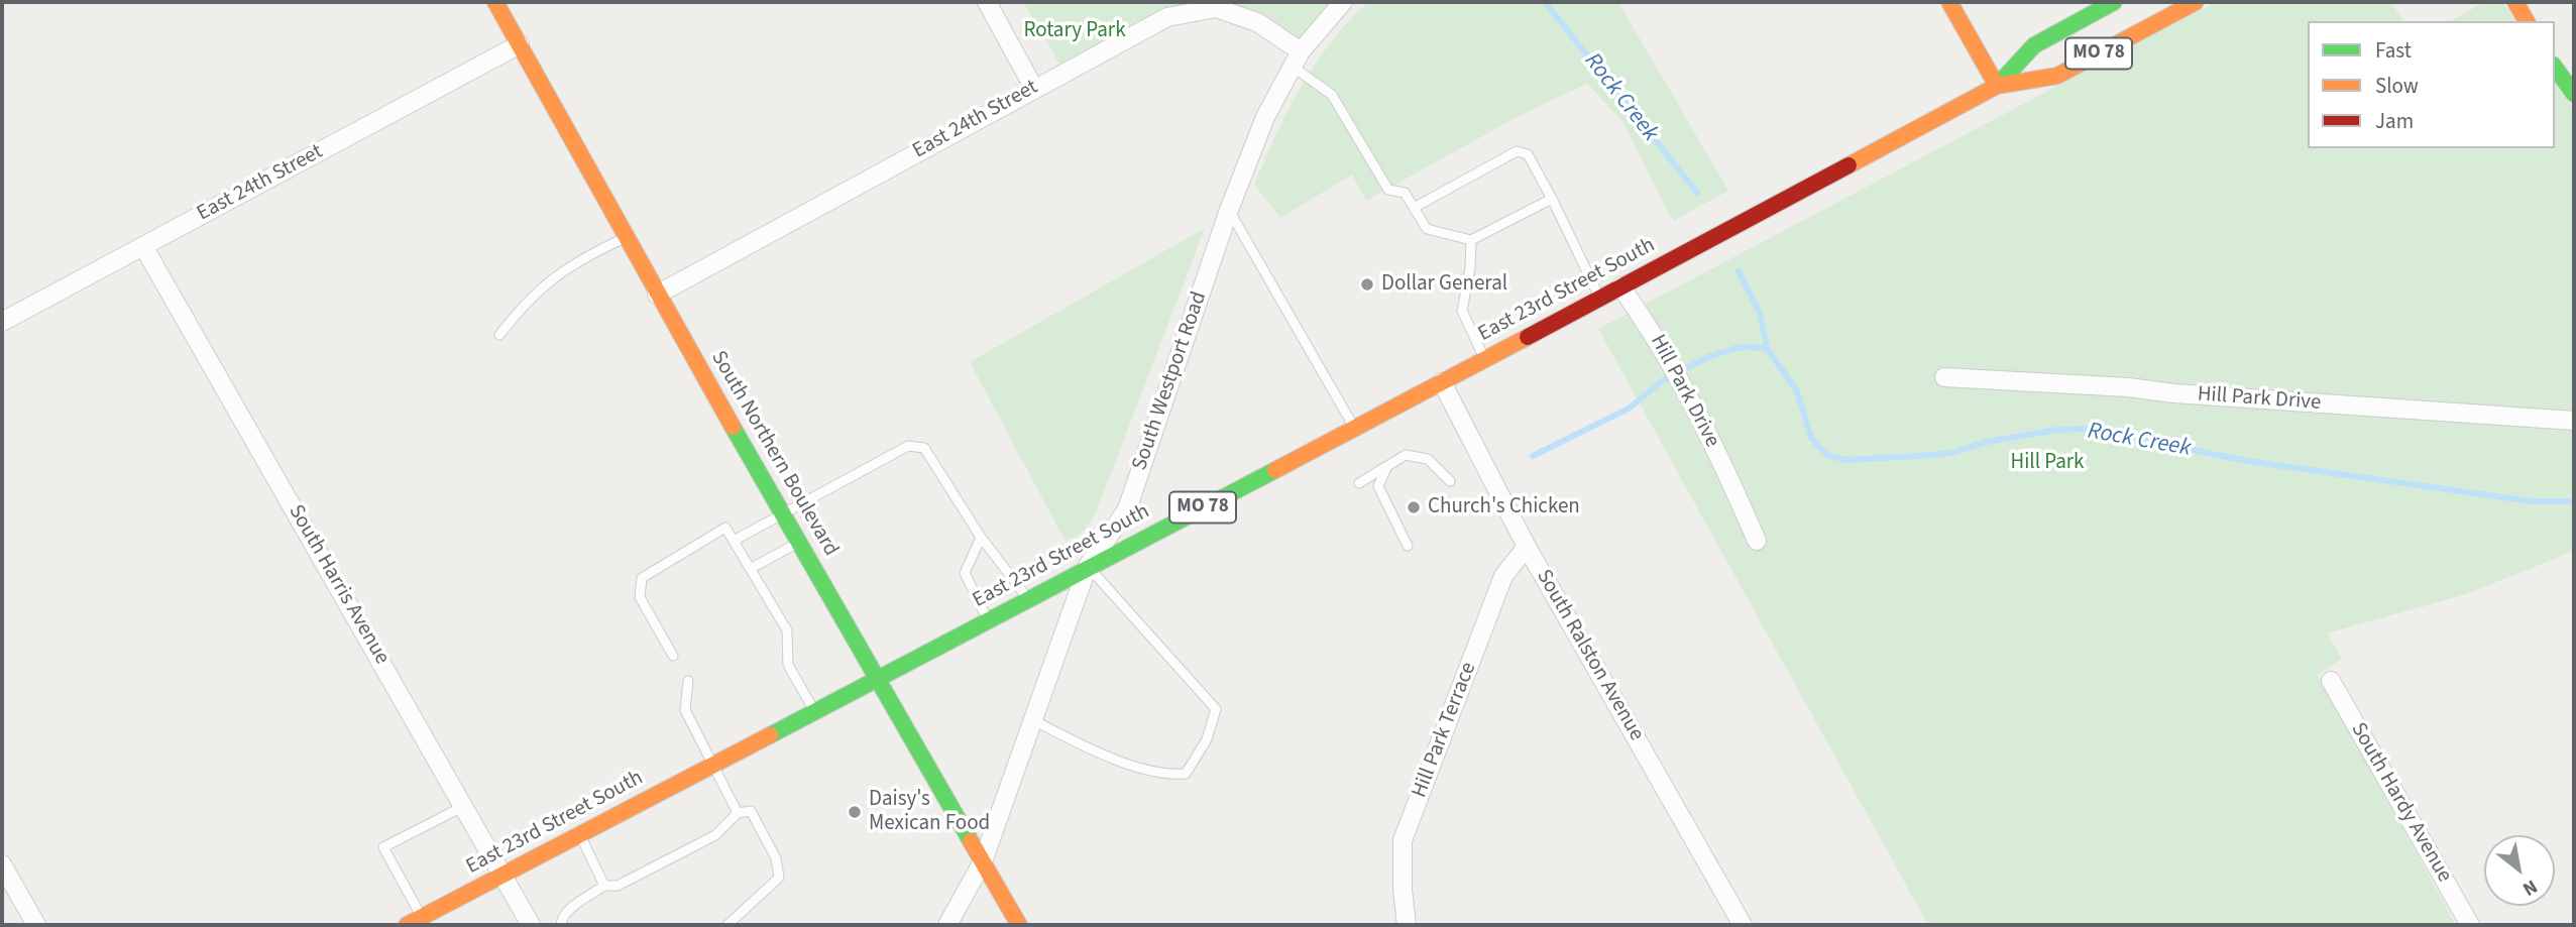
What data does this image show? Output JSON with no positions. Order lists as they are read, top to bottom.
{
  "streets": {
    "main road": ["MO 78", "East 23rd Street South", "South Northern Boulevard"],
    "street": [
      "East 24th Street",
      "South Westport Road",
      "Hill Park Drive",
      "South Harris Avenue",
      "South Ralston Avenue",
      "Hill Park Terrace",
      "South Hardy Avenue"
    ]
  },
  "crossings": [
    ["East 24th Street", "South Westport Road"],
    ["East 24th Street", "South Northern Boulevard"],
    ["East 24th Street", "South Harris Avenue"],
    ["East 23rd Street South", "South Westport Road"],
    ["East 23rd Street South", "Hill Park Drive"],
    ["East 23rd Street South", "South Northern Boulevard"],
    ["East 23rd Street South", "South Harris Avenue"],
    ["East 23rd Street South", "South Ralston Avenue"],
    ["South Westport Road", "South Northern Boulevard"],
    ["South Ralston Avenue", "Hill Park Terrace"]
  ],
  "water": ["Rock Creek"],
  "parks": ["Rotary Park", "Hill Park"],
  "places": ["Dollar General", "Church's Chicken", "Daisy's Mexican Food"],
  "legend": ["Fast", "Slow", "Jam"],
  "north": "bottom right"
}
